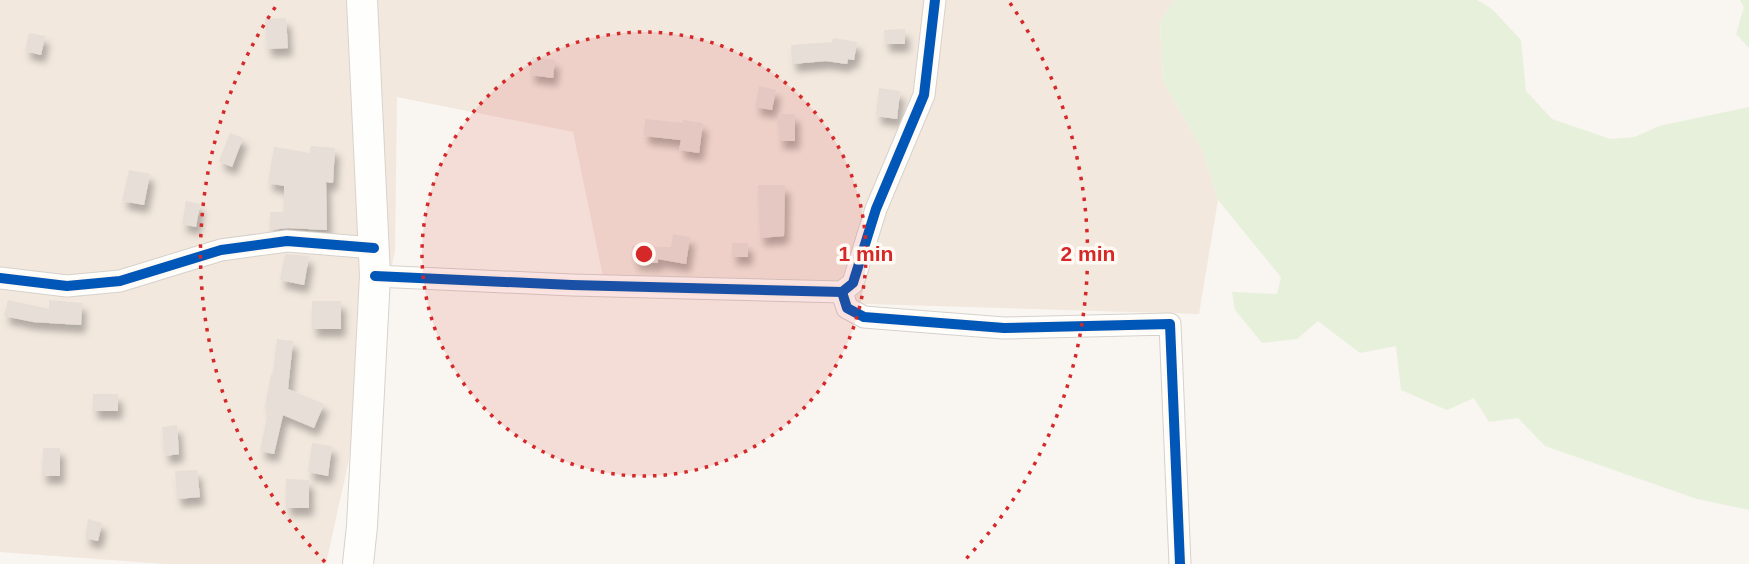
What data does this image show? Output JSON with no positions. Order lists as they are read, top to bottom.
{
  "rings": ["1 min", "2 min"]
}
